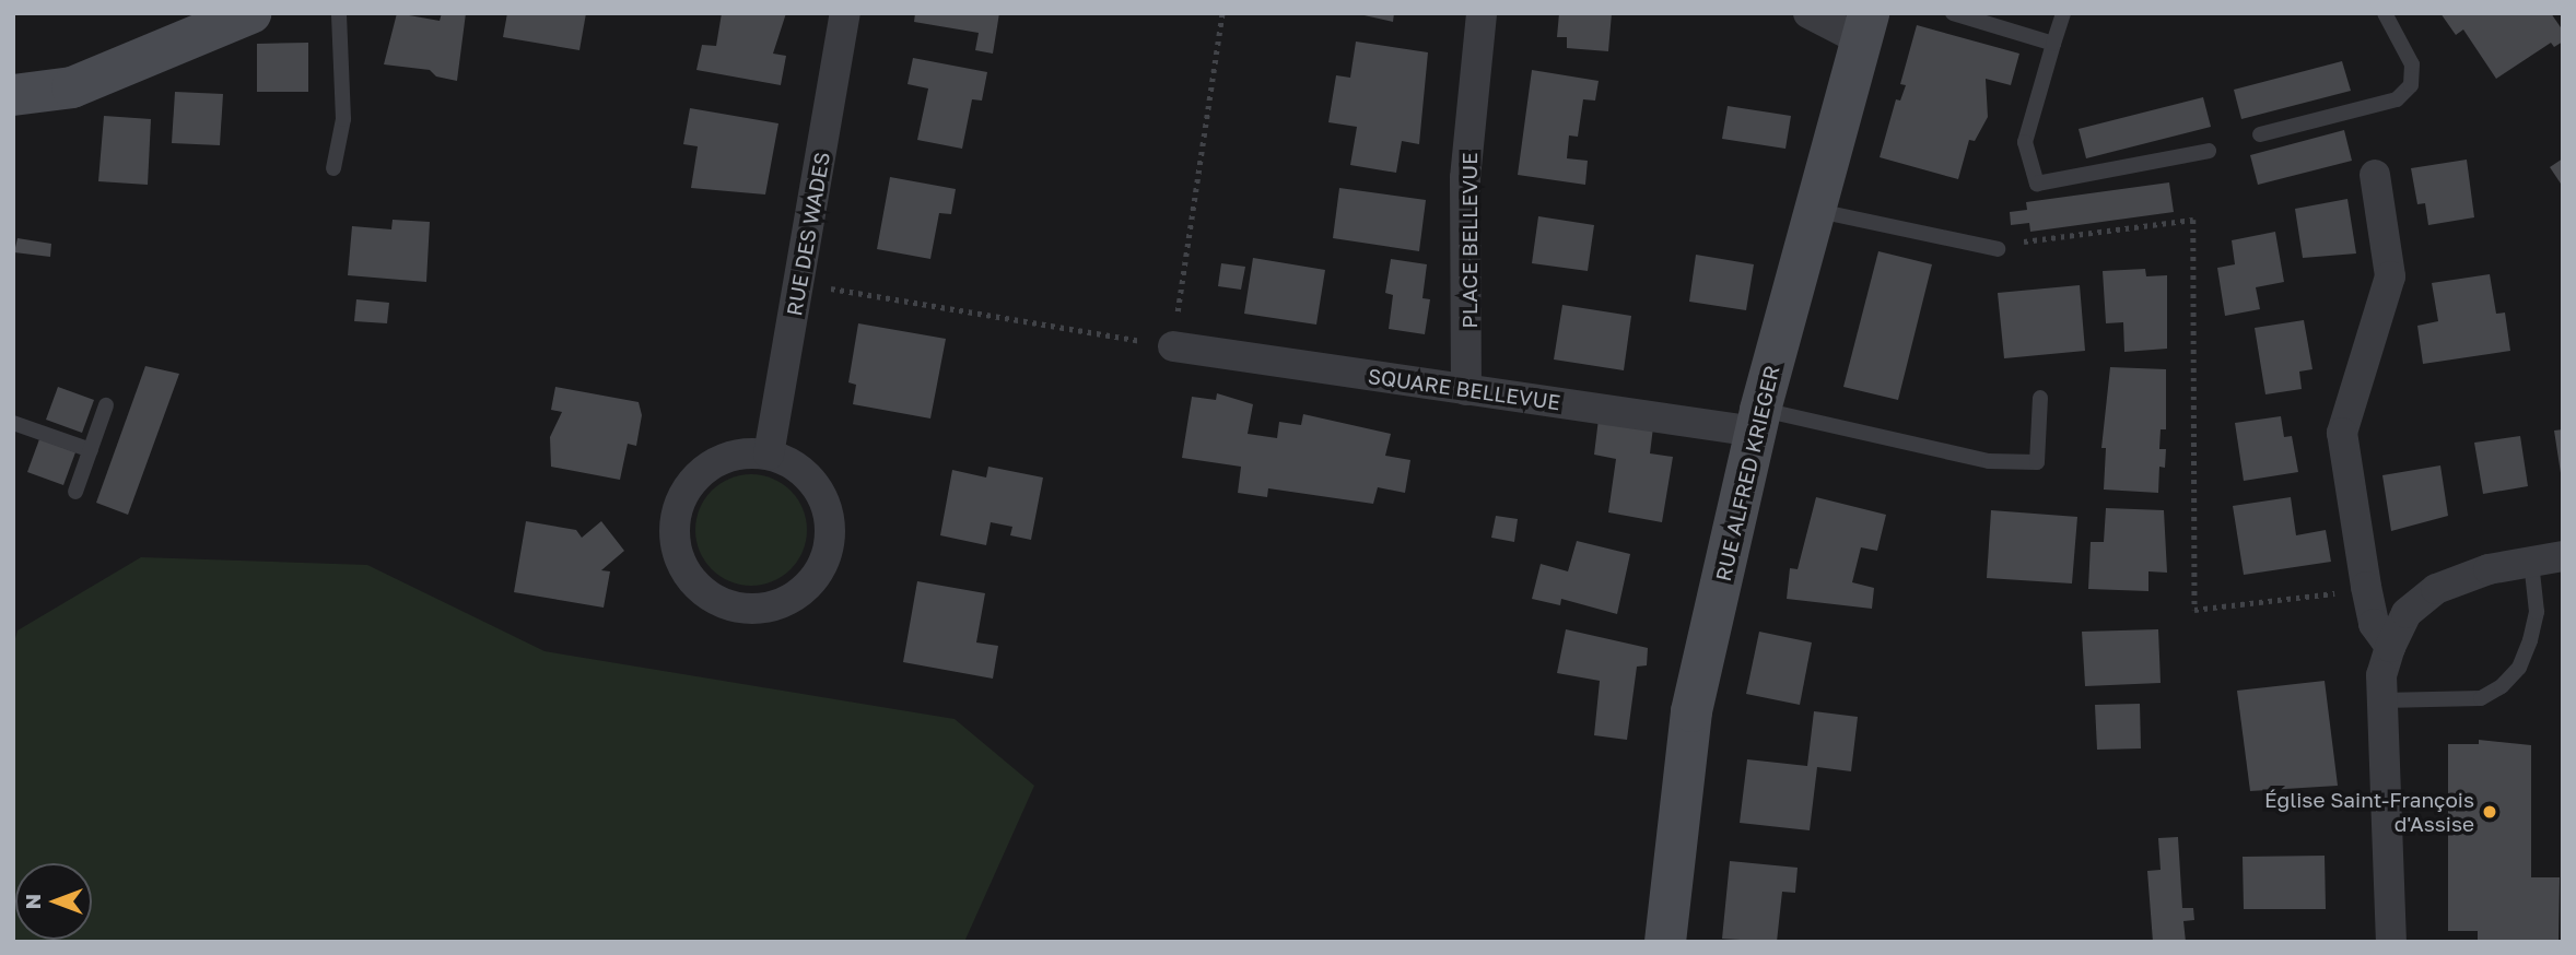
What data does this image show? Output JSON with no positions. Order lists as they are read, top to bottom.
{
  "streets": {
    "street": [
      "RUE DES WADES",
      "PLACE BELLEVUE",
      "SQUARE BELLEVUE",
      "RUE ALFRED KRIEGER"
    ]
  },
  "crossings": [
    ["PLACE BELLEVUE", "SQUARE BELLEVUE"],
    ["SQUARE BELLEVUE", "RUE ALFRED KRIEGER"]
  ],
  "places": ["Église Saint-François d'Assise"],
  "north": "left"
}
